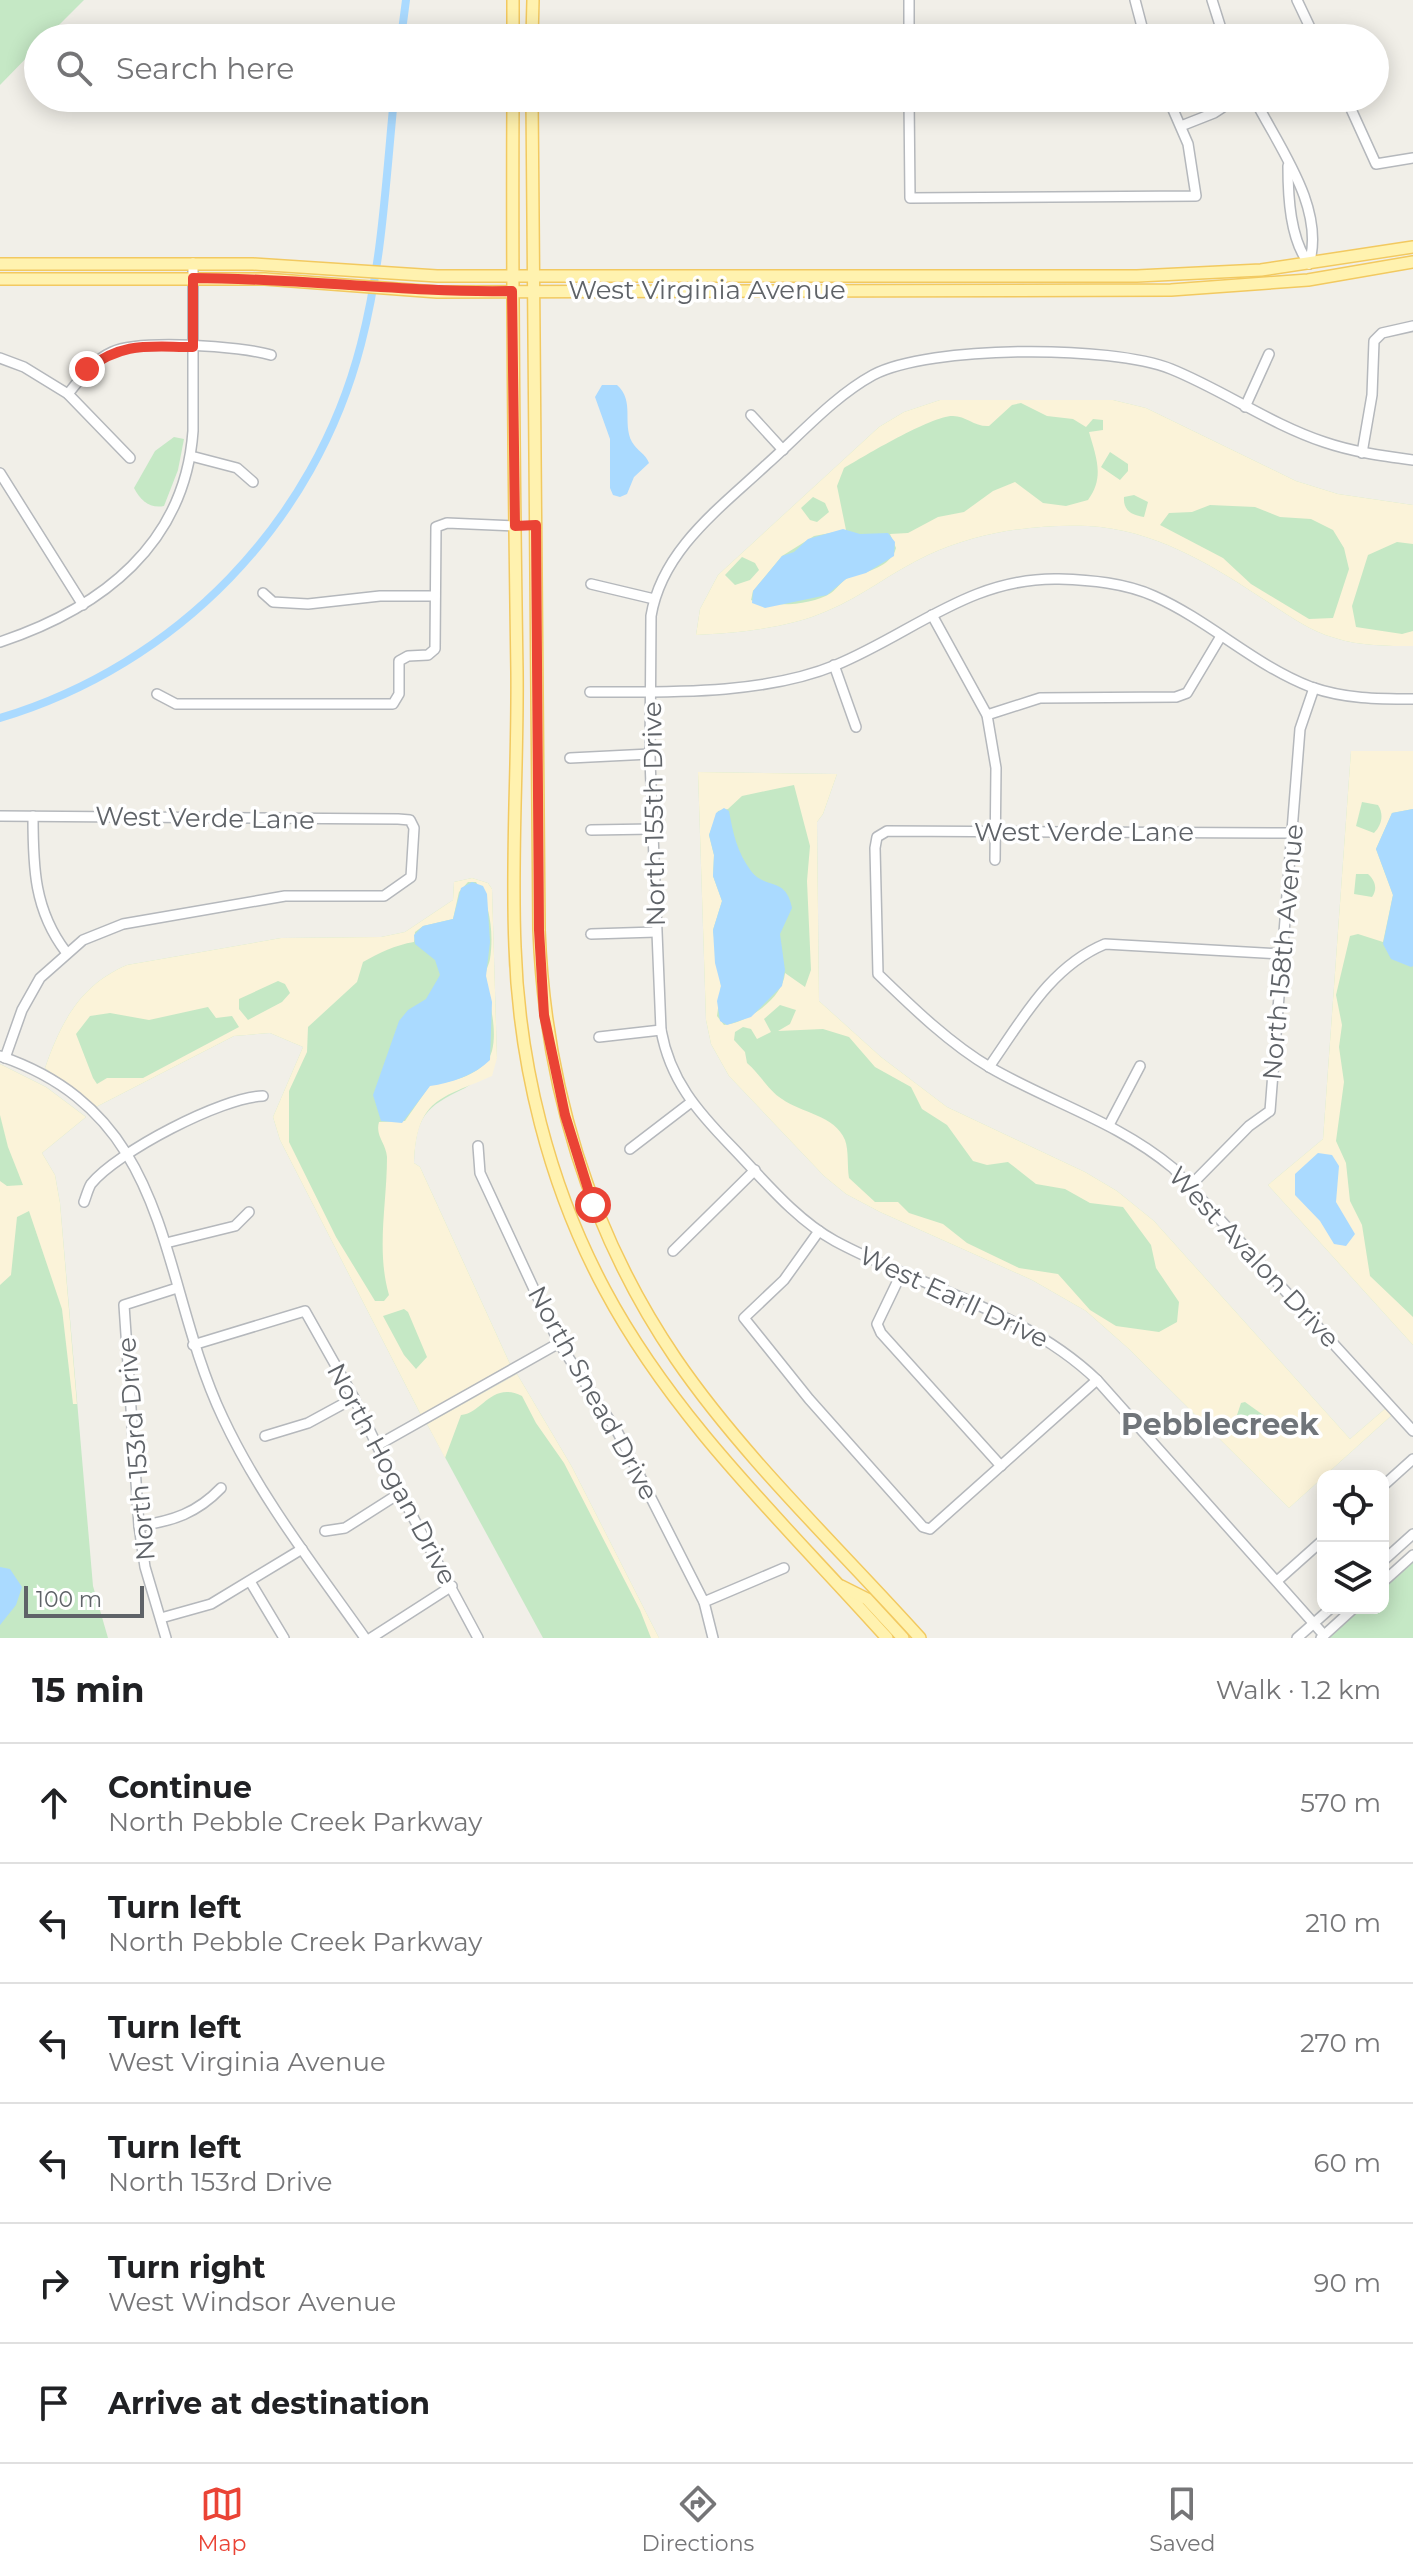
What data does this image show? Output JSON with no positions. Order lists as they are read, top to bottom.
{
  "streets": {
    "main road": ["West Virginia Avenue"],
    "street": [
      "North 155th Drive",
      "West Verde Lane",
      "North 158th Avenue",
      "West Avalon Drive",
      "West Earll Drive",
      "North Snead Drive",
      "North 153rd Drive",
      "North Hogan Drive"
    ]
  },
  "crossings": [
    ["North 155th Drive", "West Earll Drive"],
    ["West Verde Lane", "North 158th Avenue"],
    ["West Verde Lane", "West Avalon Drive"],
    ["North 158th Avenue", "West Avalon Drive"]
  ],
  "districts": ["Pebblecreek"],
  "scale_bar": "100 m",
  "page": {
    "search": "Search here",
    "scale": "100 m",
    "heading": ["15 min", "Walk · 1.2 km"],
    "list": [
      ["Continue", "North Pebble Creek Parkway", "570 m"],
      ["Turn left", "North Pebble Creek Parkway", "210 m"],
      ["Turn left", "West Virginia Avenue", "270 m"],
      ["Turn left", "North 153rd Drive", "60 m"],
      ["Turn right", "West Windsor Avenue", "90 m"],
      "Arrive at destination"
    ],
    "nav": ["Map", "Directions", "Saved"]
  }
}
